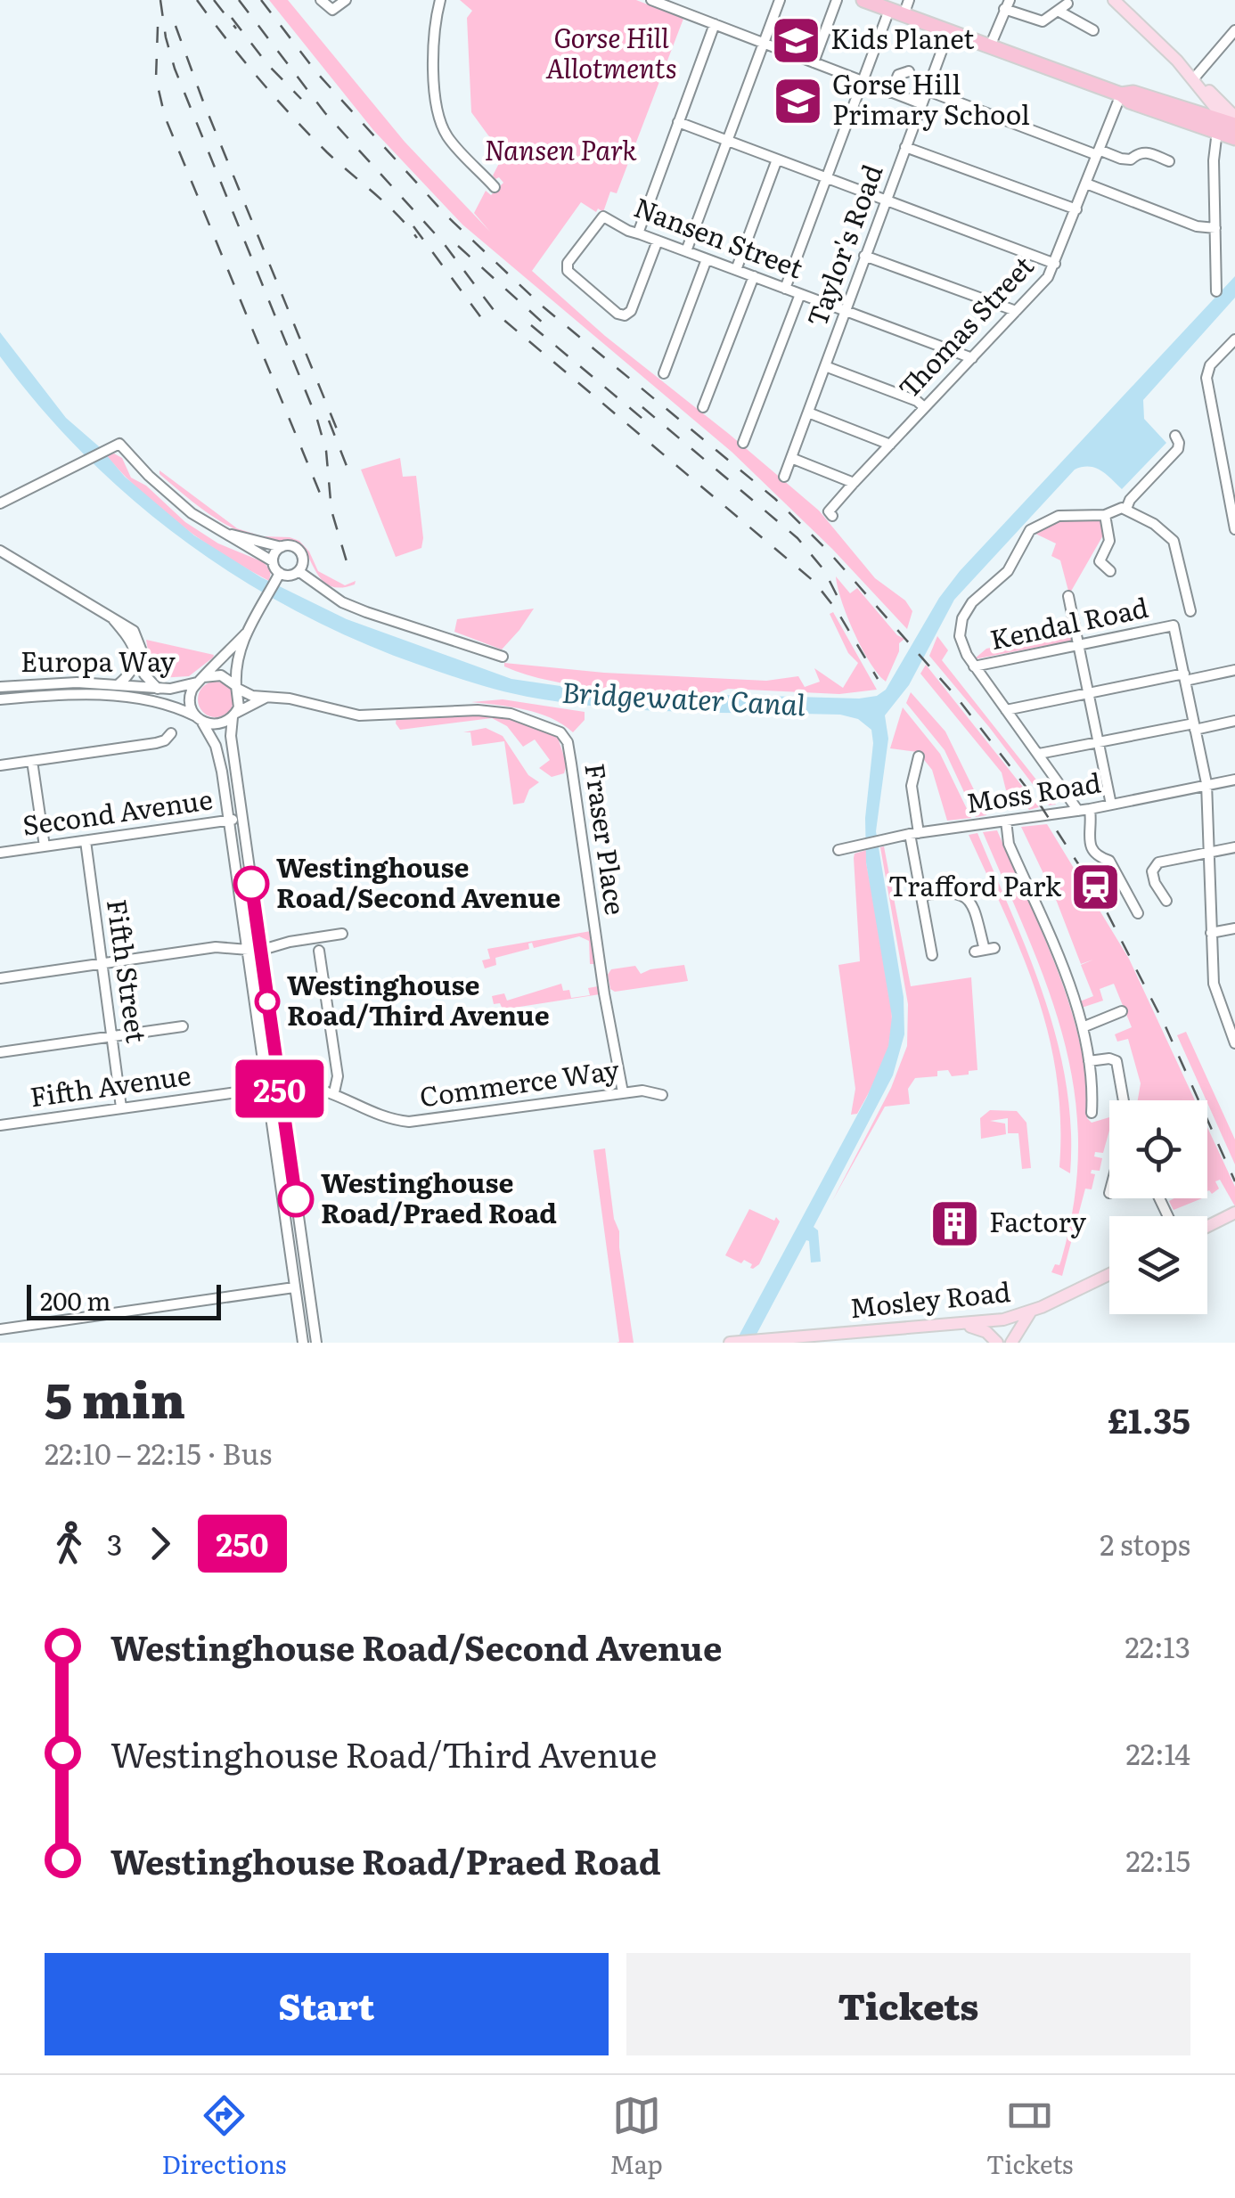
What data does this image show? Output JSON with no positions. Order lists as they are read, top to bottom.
{
  "streets": {
    "main road": ["Mosley Road"],
    "street": [
      "Nansen Street",
      "Taylor's Road",
      "Thomas Street",
      "Kendal Road",
      "Europa Way",
      "Moss Road",
      "Second Avenue",
      "Fraser Place",
      "Fifth Street",
      "Commerce Way",
      "Fifth Avenue"
    ]
  },
  "crossings": [
    ["Nansen Street", "Taylor's Road"],
    ["Nansen Street", "Thomas Street"],
    ["Europa Way", "Fraser Place"],
    ["Second Avenue", "Fifth Street"],
    ["Fraser Place", "Commerce Way"],
    ["Fifth Street", "Fifth Avenue"],
    ["Commerce Way", "Fifth Avenue"]
  ],
  "water": ["Bridgewater Canal"],
  "parks": ["Gorse Hill Allotments", "Nansen Park"],
  "places": {
    "school or university": ["Kids Planet", "Gorse Hill Primary School"],
    "other": ["Westinghouse Road/Second Avenue", "Westinghouse Road/Third Avenue", "Westinghouse Road/Praed Road"],
    "station": ["Trafford Park"],
    "building": ["Factory"]
  },
  "lines": ["bus line 250"],
  "scale_bar": "200 m",
  "page": {
    "on_map": "250",
    "scale": "200 m",
    "heading": ["5 min", "22:10 – 22:15 · Bus", "£1.35"],
    "legs": ["3", "250", "2 stops"],
    "list": [
      {
        "name": "Westinghouse Road/Second Avenue",
        "value": "22:13"
      },
      {
        "name": "Westinghouse Road/Third Avenue",
        "value": "22:14"
      },
      {
        "name": "Westinghouse Road/Praed Road",
        "value": "22:15"
      }
    ],
    "buttons": ["Start", "Tickets"],
    "tabs": ["Directions", "Map", "Tickets"]
  }
}
